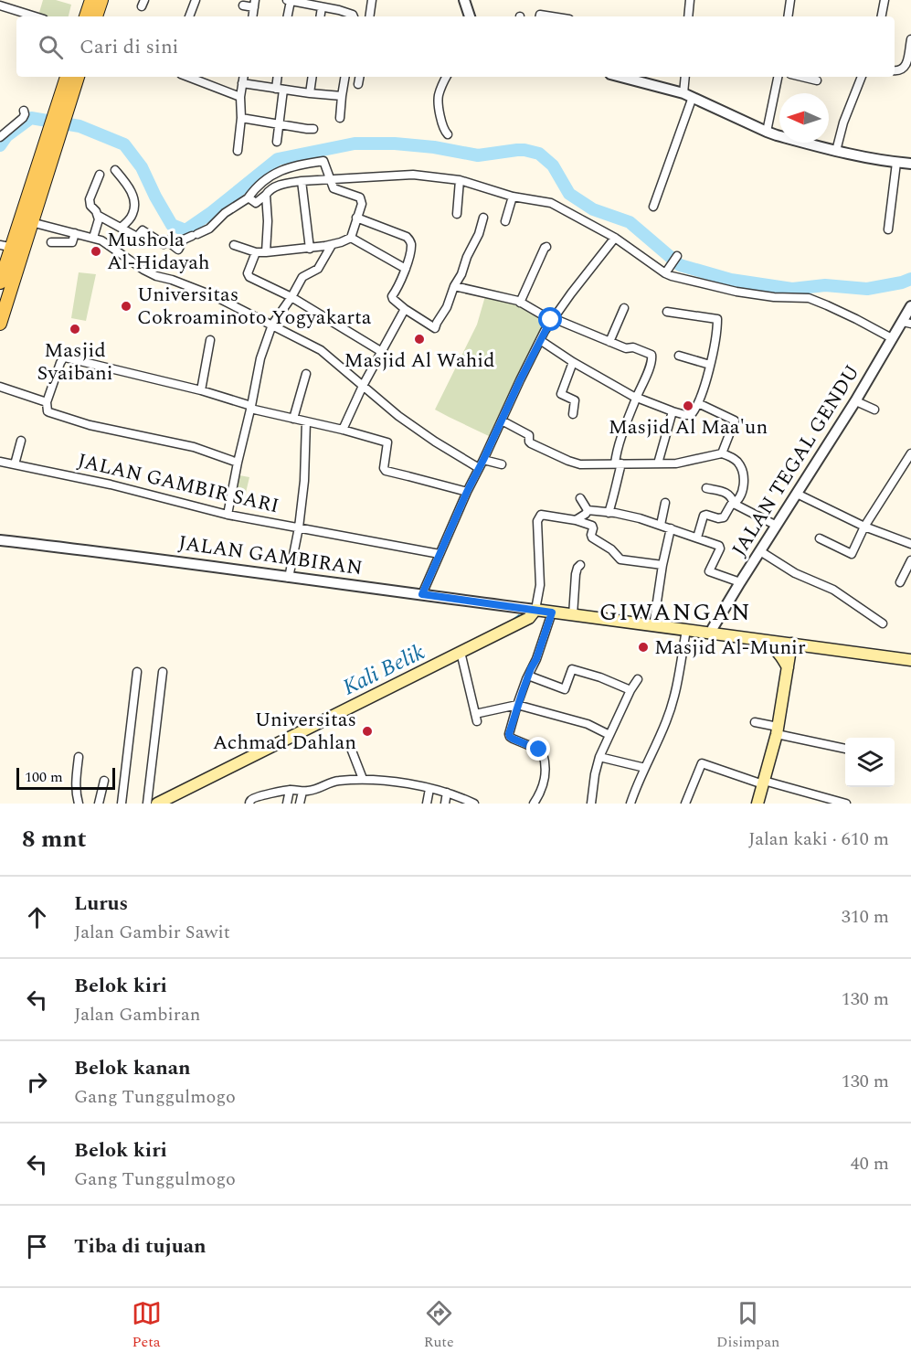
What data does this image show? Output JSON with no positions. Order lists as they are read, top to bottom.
{
  "streets": {
    "street": ["JALAN TEGAL GENDU", "JALAN GAMBIR SARI", "JALAN GAMBIRAN"]
  },
  "crossings": [
    ["JALAN GAMBIR SARI", "JALAN GAMBIRAN"]
  ],
  "districts": ["GIWANGAN"],
  "water": ["Kali Belik"],
  "places": [
    "Mushola Al-Hidayah",
    "Universitas Cokroaminoto Yogyakarta",
    "Masjid Syaibani",
    "Masjid Al Wahid",
    "Masjid Al Maa'un",
    "Masjid Al-Munir",
    "Universitas Achmad Dahlan"
  ],
  "scale_bar": "100 m",
  "north": "left",
  "page": {
    "search": "Cari di sini",
    "scale": "100 m",
    "heading": ["8 mnt", "Jalan kaki · 610 m"],
    "list": [
      ["Lurus", "Jalan Gambir Sawit", "310 m"],
      ["Belok kiri", "Jalan Gambiran", "130 m"],
      ["Belok kanan", "Gang Tunggulmogo", "130 m"],
      ["Belok kiri", "Gang Tunggulmogo", "40 m"],
      "Tiba di tujuan"
    ],
    "nav": ["Peta", "Rute", "Disimpan"]
  }
}
